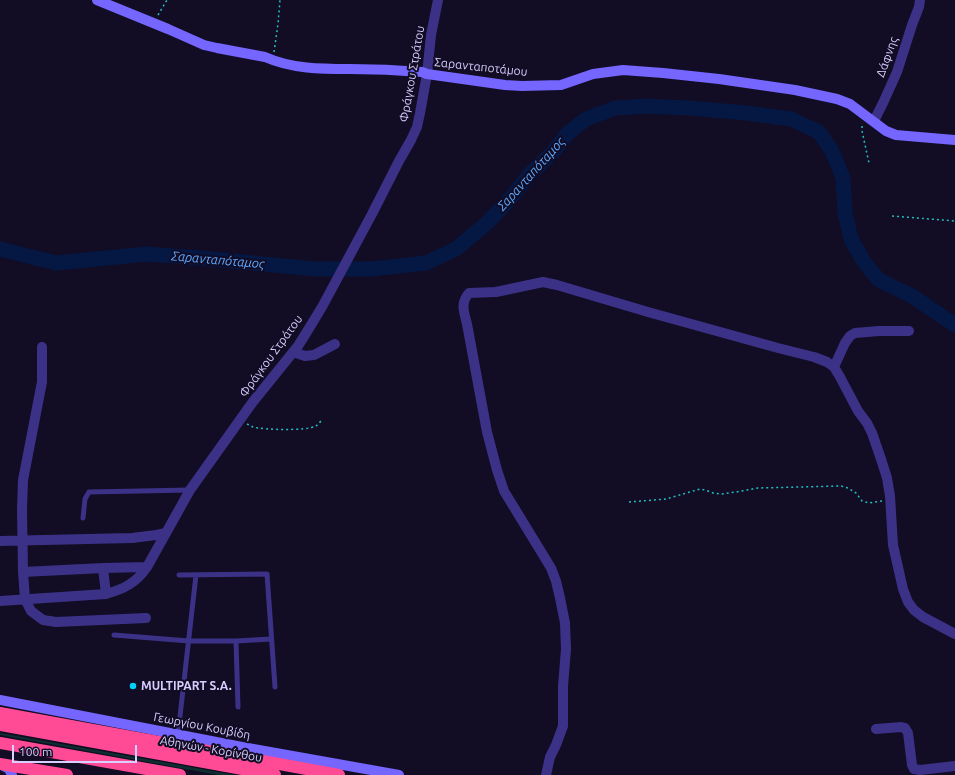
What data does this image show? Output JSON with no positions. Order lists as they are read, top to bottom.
{
  "streets": {
    "highway": ["Αθηνών - Κορίνθου"],
    "street": [
      "Δάφνης",
      "Σαρανταποτάμου",
      "Φράγκου Στράτου",
      "Γεωργίου Κουβίδη"
    ]
  },
  "crossings": [
    ["Δάφνης", "Σαρανταποτάμου"],
    ["Σαρανταποτάμου", "Φράγκου Στράτου"]
  ],
  "water": ["Σαρανταπόταμος"],
  "places": ["MULTIPART S.A."],
  "scale_bar": "100 m"
}
